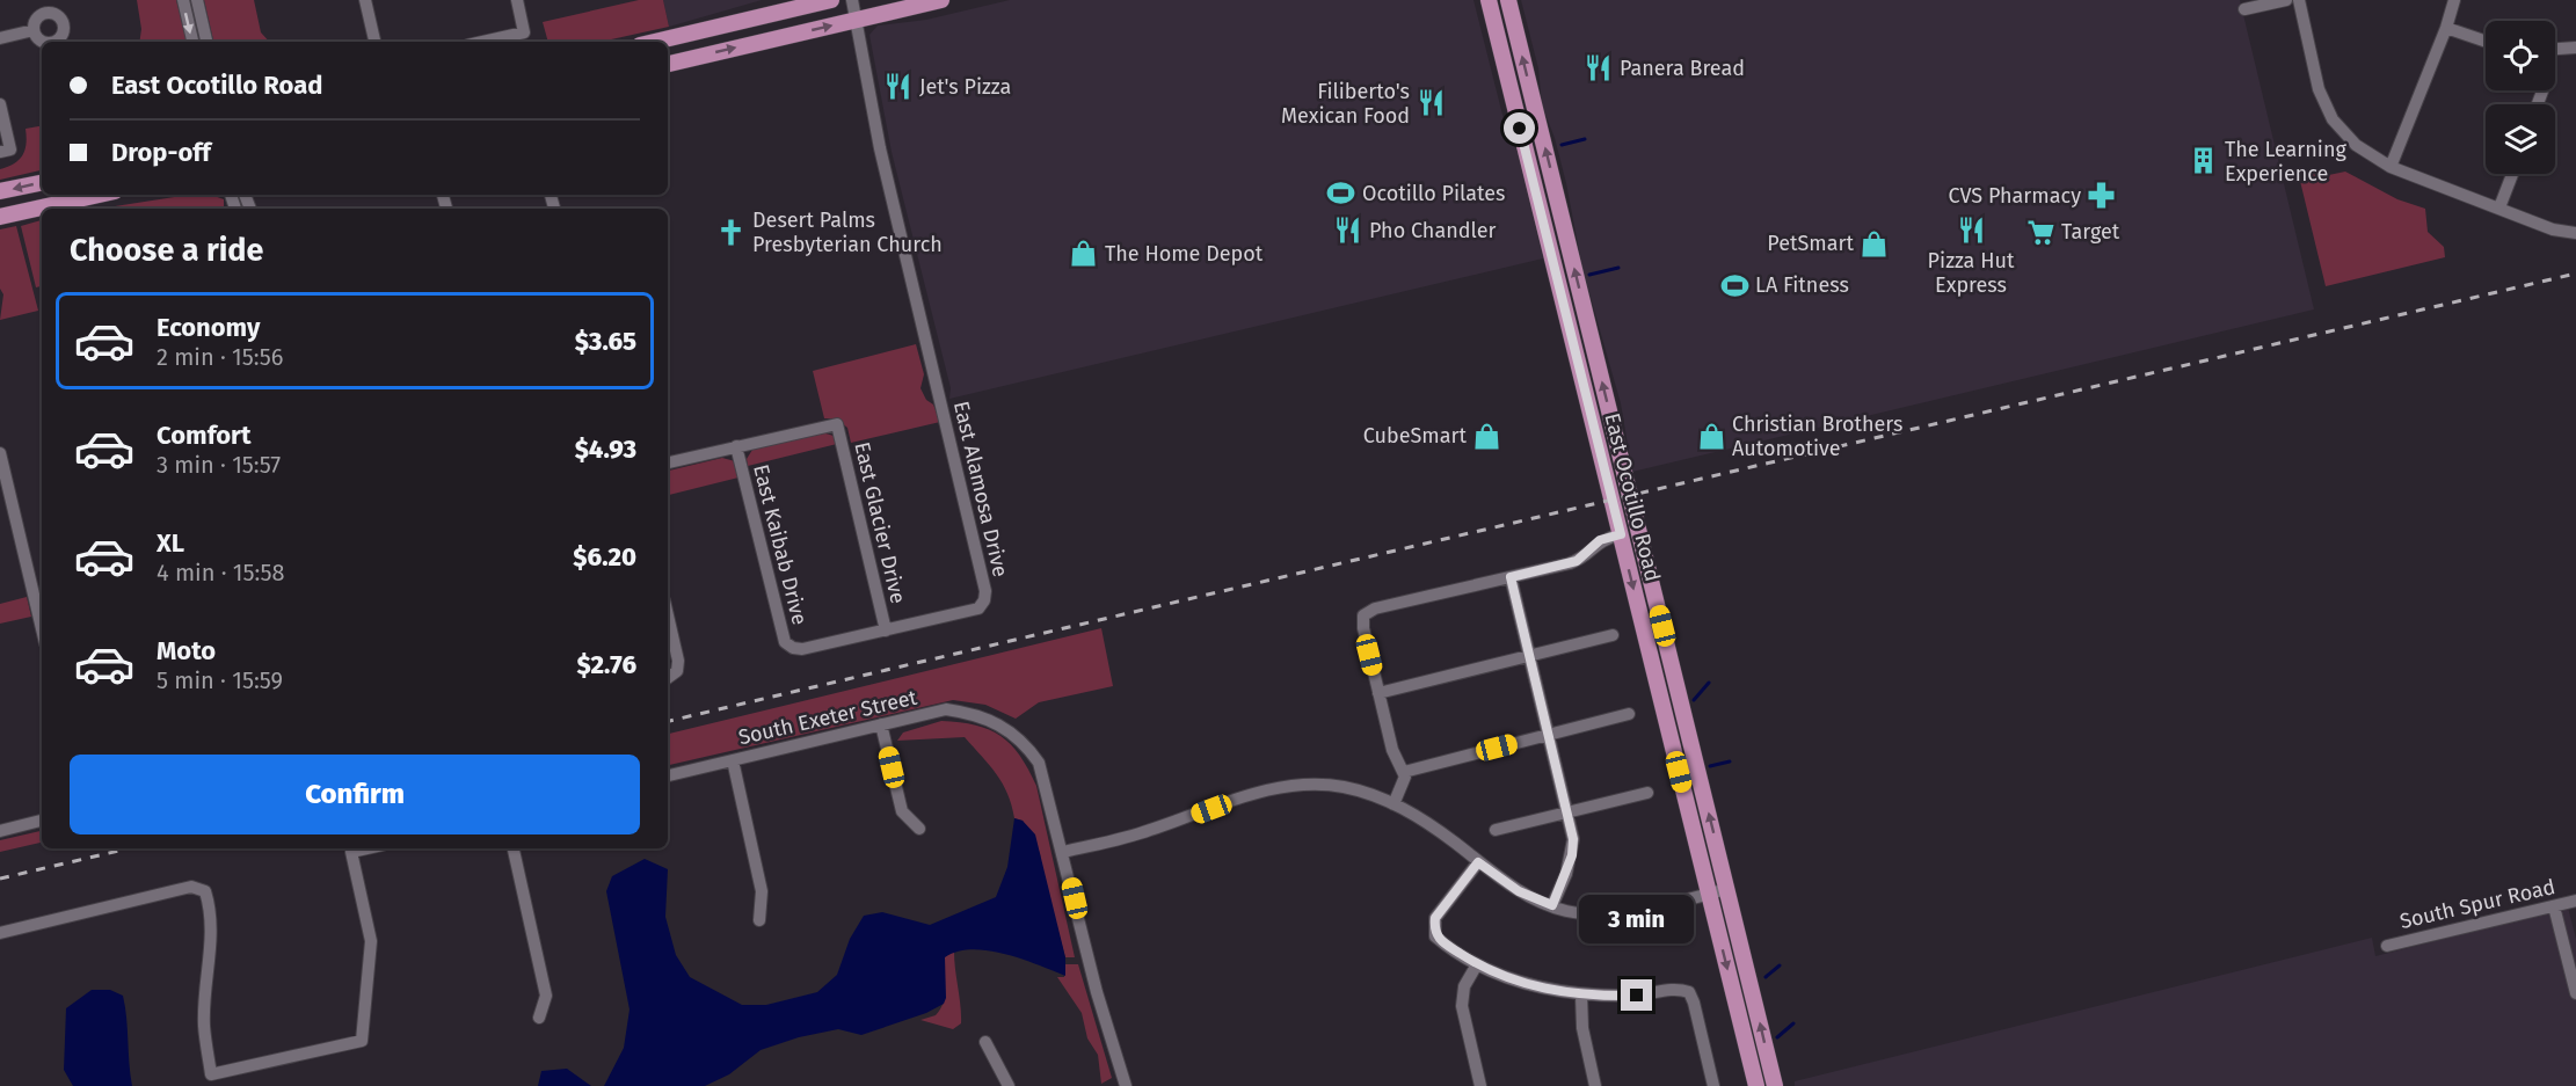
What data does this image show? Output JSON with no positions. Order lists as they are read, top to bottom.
{
  "streets": {
    "main road": ["East Ocotillo Road"],
    "street": [
      "East Alamosa Drive",
      "East Glacier Drive",
      "East Kaibab Drive",
      "South Exeter Street",
      "South Spur Road"
    ]
  },
  "crossings": [
    ["East Alamosa Drive", "East Glacier Drive"],
    ["East Alamosa Drive", "East Kaibab Drive"],
    ["East Glacier Drive", "East Kaibab Drive"]
  ],
  "places": {
    "restaurant": [
      "Panera Bread",
      "Jet's Pizza",
      "Filiberto's Mexican Food",
      "Pho Chandler",
      "Pizza Hut Express"
    ],
    "building": ["The Learning Experience"],
    "sports": ["Ocotillo Pilates", "LA Fitness"],
    "pharmacy": ["CVS Pharmacy"],
    "church": ["Desert Palms Presbyterian Church"],
    "supermarket": ["Target"],
    "shop": [
      "PetSmart",
      "The Home Depot",
      "CubeSmart",
      "Christian Brothers Automotive"
    ]
  },
  "page": {
    "banner": ["East Ocotillo Road", "Drop-off"],
    "heading": "Choose a ride",
    "list": [
      {
        "name": "Economy",
        "note": "2 min · 15:56",
        "value": "$3.65"
      },
      {
        "name": "Comfort",
        "note": "3 min · 15:57",
        "value": "$4.93"
      },
      {
        "name": "XL",
        "note": "4 min · 15:58",
        "value": "$6.20"
      },
      {
        "name": "Moto",
        "note": "5 min · 15:59",
        "value": "$2.76"
      }
    ],
    "buttons": "Confirm",
    "bubble": "3 min"
  }
}
